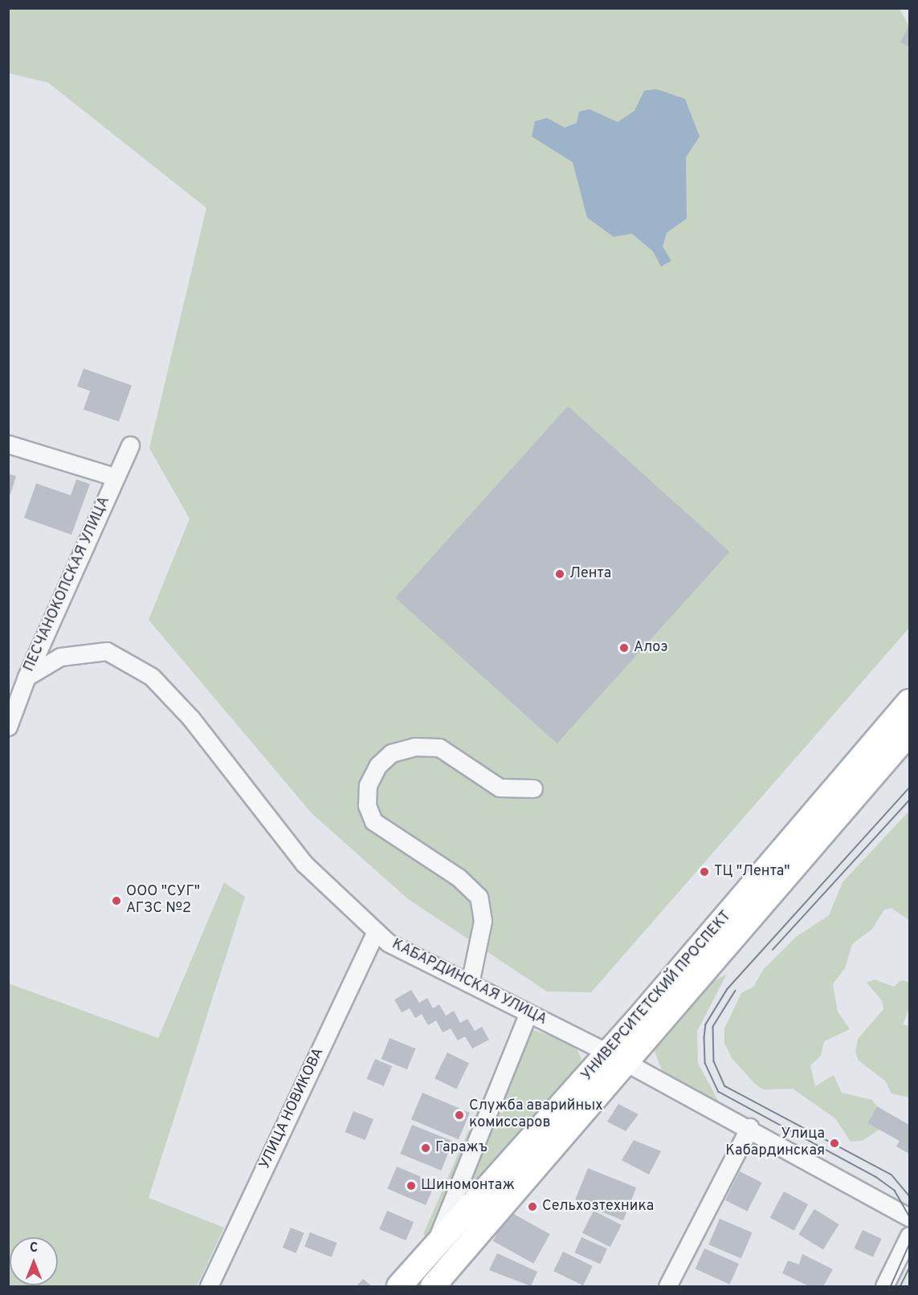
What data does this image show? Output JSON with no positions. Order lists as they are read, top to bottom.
{
  "streets": {
    "highway": ["УНИВЕРСИТЕТСКИЙ ПРОСПЕКТ"],
    "street": ["ПЕСЧАНОКОПСКАЯ УЛИЦА", "КАБАРДИНСКАЯ УЛИЦА", "УЛИЦА НОВИКОВА"]
  },
  "crossings": [
    ["ПЕСЧАНОКОПСКАЯ УЛИЦА", "КАБАРДИНСКАЯ УЛИЦА"],
    ["КАБАРДИНСКАЯ УЛИЦА", "УНИВЕРСИТЕТСКИЙ ПРОСПЕКТ"],
    ["КАБАРДИНСКАЯ УЛИЦА", "УЛИЦА НОВИКОВА"]
  ],
  "places": [
    "Лента",
    "Алоэ",
    "ТЦ \"Лента\"",
    "ООО \"СУГ\" АГЗС №2",
    "Служба аварийных комиссаров",
    "Улица Кабардинская",
    "Гаражъ",
    "Шиномонтаж",
    "Сельхозтехника"
  ],
  "north": "top"
}
